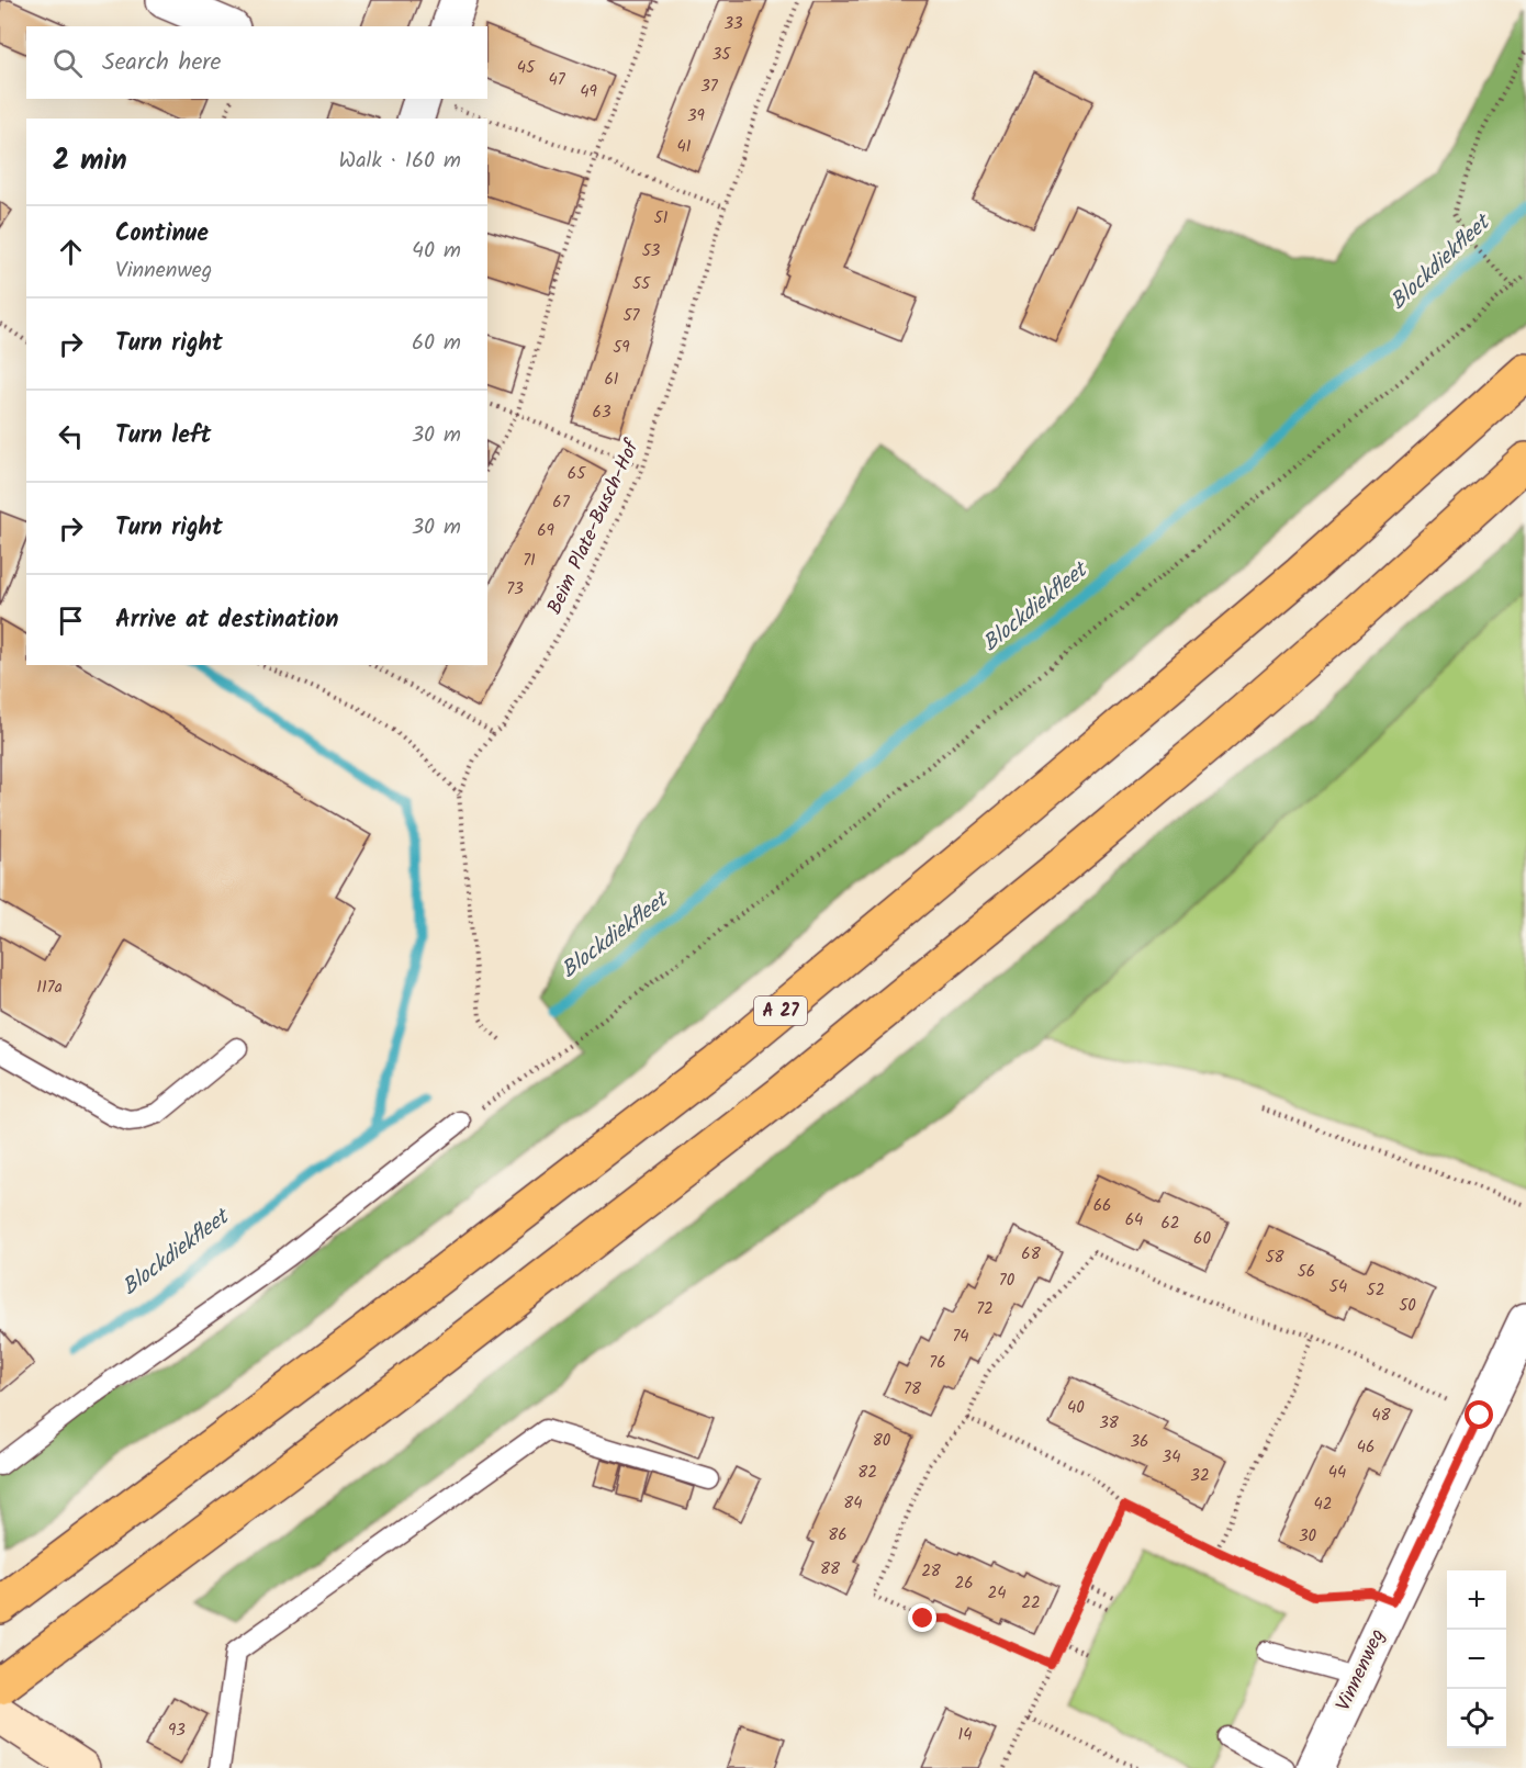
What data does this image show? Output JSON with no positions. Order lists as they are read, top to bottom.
{
  "streets": {
    "highway": ["A 27"],
    "street": ["Vinnenweg"],
    "path": ["Beim Plate-Busch-Hof"]
  },
  "water": ["Blockdiekfleet"],
  "house_numbers": [
    "33",
    "35",
    "45",
    "47",
    "37",
    "49",
    "39",
    "41",
    "51",
    "53",
    "55",
    "57",
    "59",
    "61",
    "63",
    "65",
    "67",
    "69",
    "71",
    "73",
    "117a",
    "66",
    "64",
    "62",
    "60",
    "68",
    "58",
    "56",
    "70",
    "54",
    "52",
    "50",
    "72",
    "74",
    "76",
    "78",
    "40",
    "48",
    "38",
    "80",
    "36",
    "46",
    "34",
    "82",
    "44",
    "32",
    "84",
    "42",
    "86",
    "30",
    "88",
    "28",
    "26",
    "24",
    "22",
    "93",
    "14"
  ],
  "page": {
    "search": "Search here",
    "heading": ["2 min", "Walk · 160 m"],
    "list": [
      ["Continue", "Vinnenweg", "40 m"],
      ["Turn right", "60 m"],
      ["Turn left", "30 m"],
      ["Turn right", "30 m"],
      "Arrive at destination"
    ],
    "map_buttons": ["+", "−"]
  }
}
